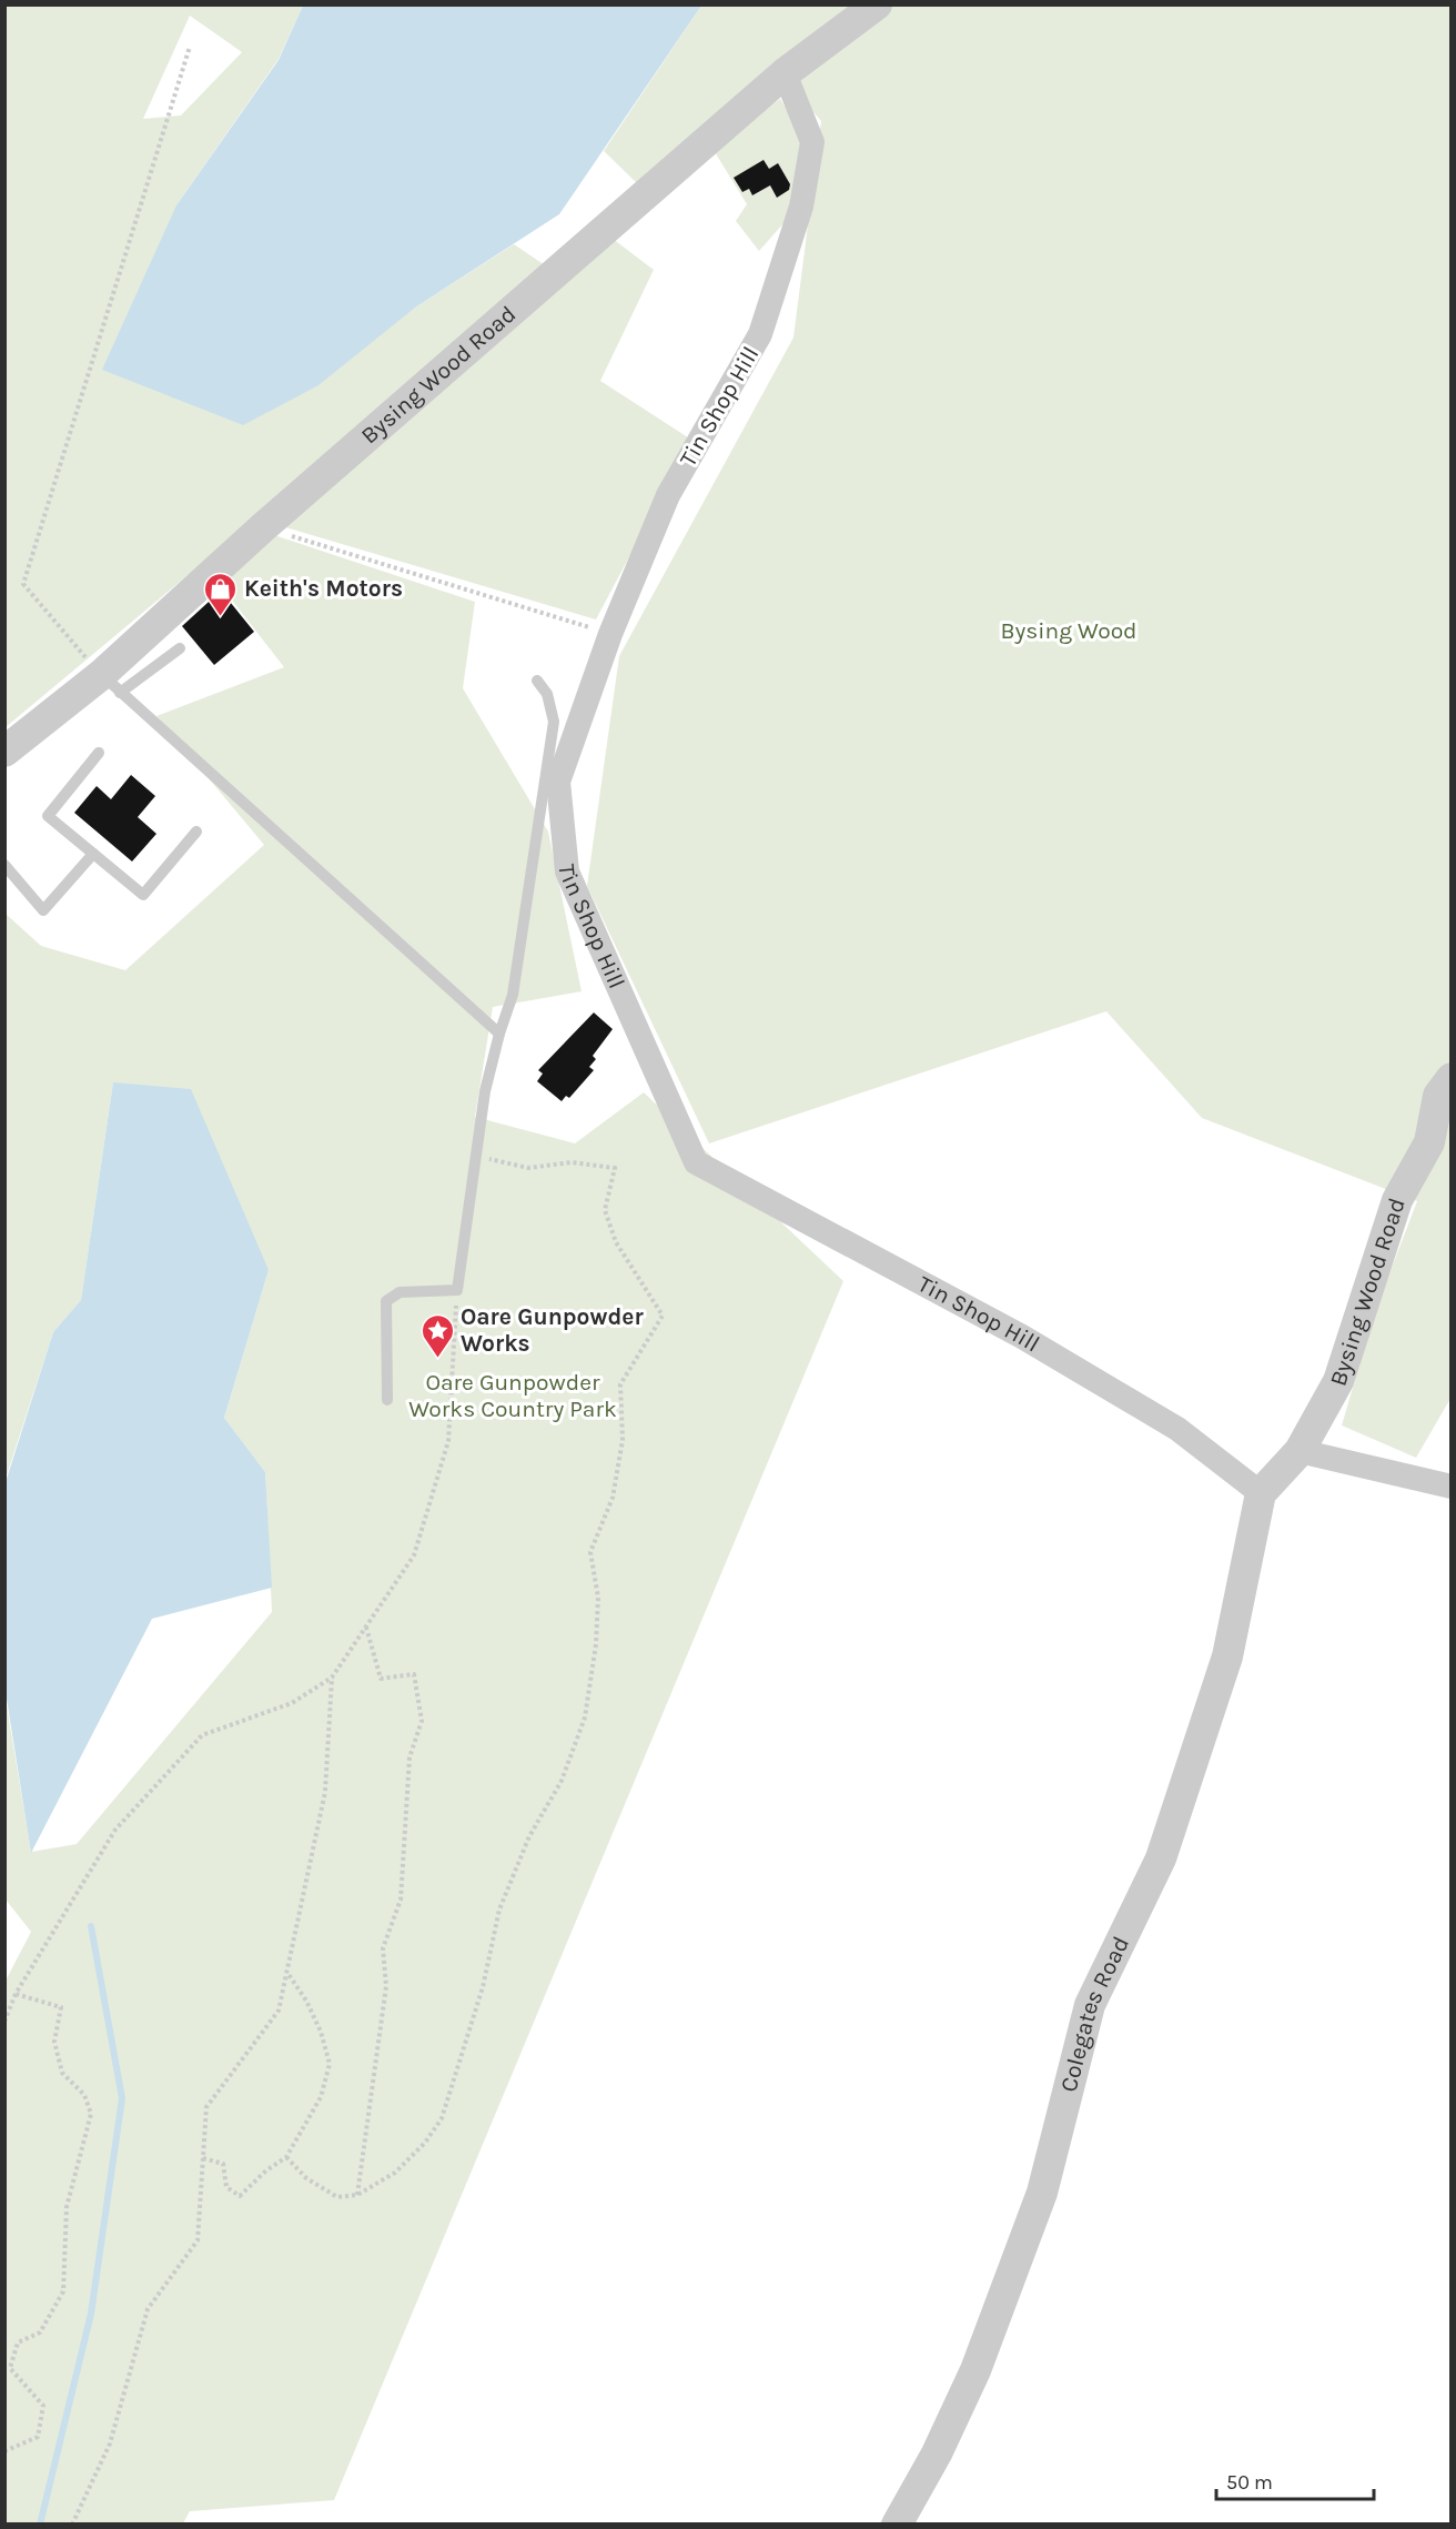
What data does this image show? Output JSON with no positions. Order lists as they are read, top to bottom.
{
  "streets": {
    "street": ["Bysing Wood Road", "Tin Shop Hill", "Colegates Road"]
  },
  "crossings": [
    ["Bysing Wood Road", "Tin Shop Hill"],
    ["Bysing Wood Road", "Colegates Road"],
    ["Tin Shop Hill", "Colegates Road"]
  ],
  "parks": ["Bysing Wood", "Oare Gunpowder Works Country Park"],
  "places": {
    "shop": ["Keith's Motors"],
    "place": ["Oare Gunpowder Works"]
  },
  "scale_bar": "50 m"
}
